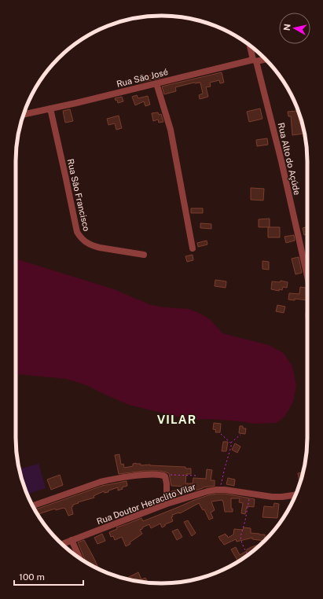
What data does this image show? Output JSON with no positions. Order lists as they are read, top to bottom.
{
  "streets": {
    "street": [
      "Rua São José",
      "Rua Alto do Açúde",
      "Rua Sâo Francisco",
      "Rua Doutor Heraclito Vilar"
    ]
  },
  "crossings": [
    ["Rua São José", "Rua Alto do Açúde"],
    ["Rua São José", "Rua Sâo Francisco"]
  ],
  "districts": ["VILAR"],
  "scale_bar": "100 m",
  "north": "left"
}
